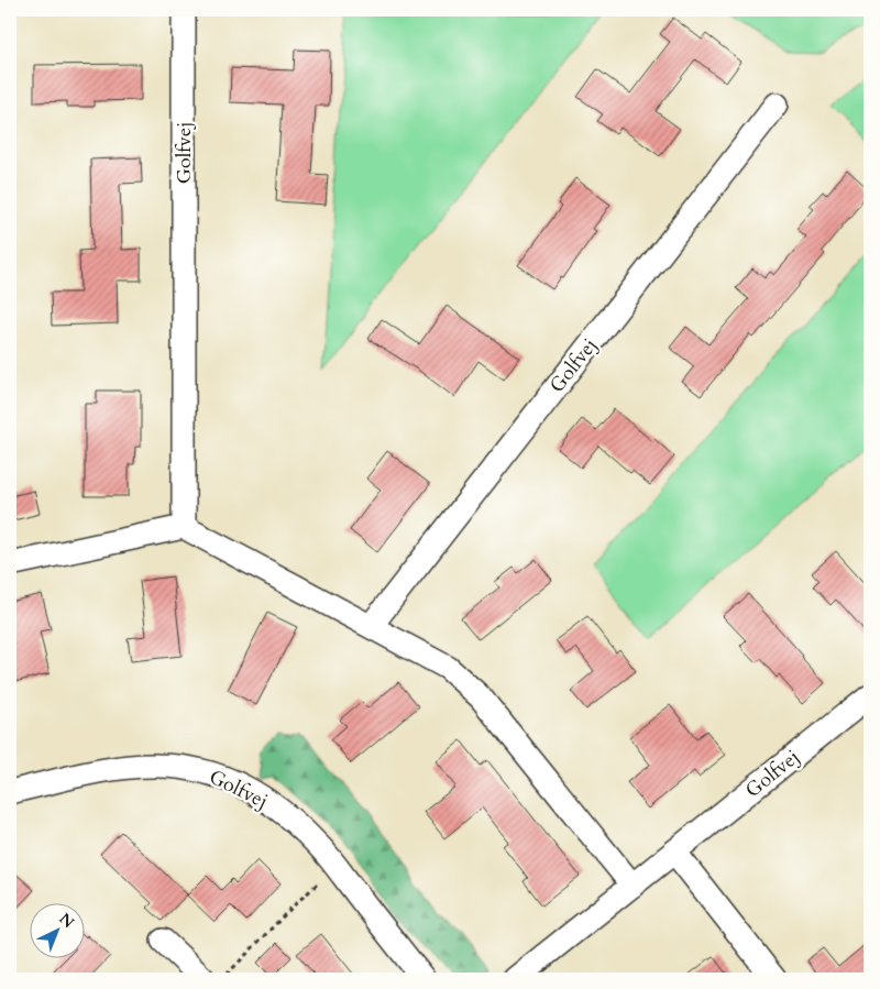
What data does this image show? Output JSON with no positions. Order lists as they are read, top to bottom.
{
  "streets": {
    "street": ["Golfvej"]
  },
  "north": "top right"
}
